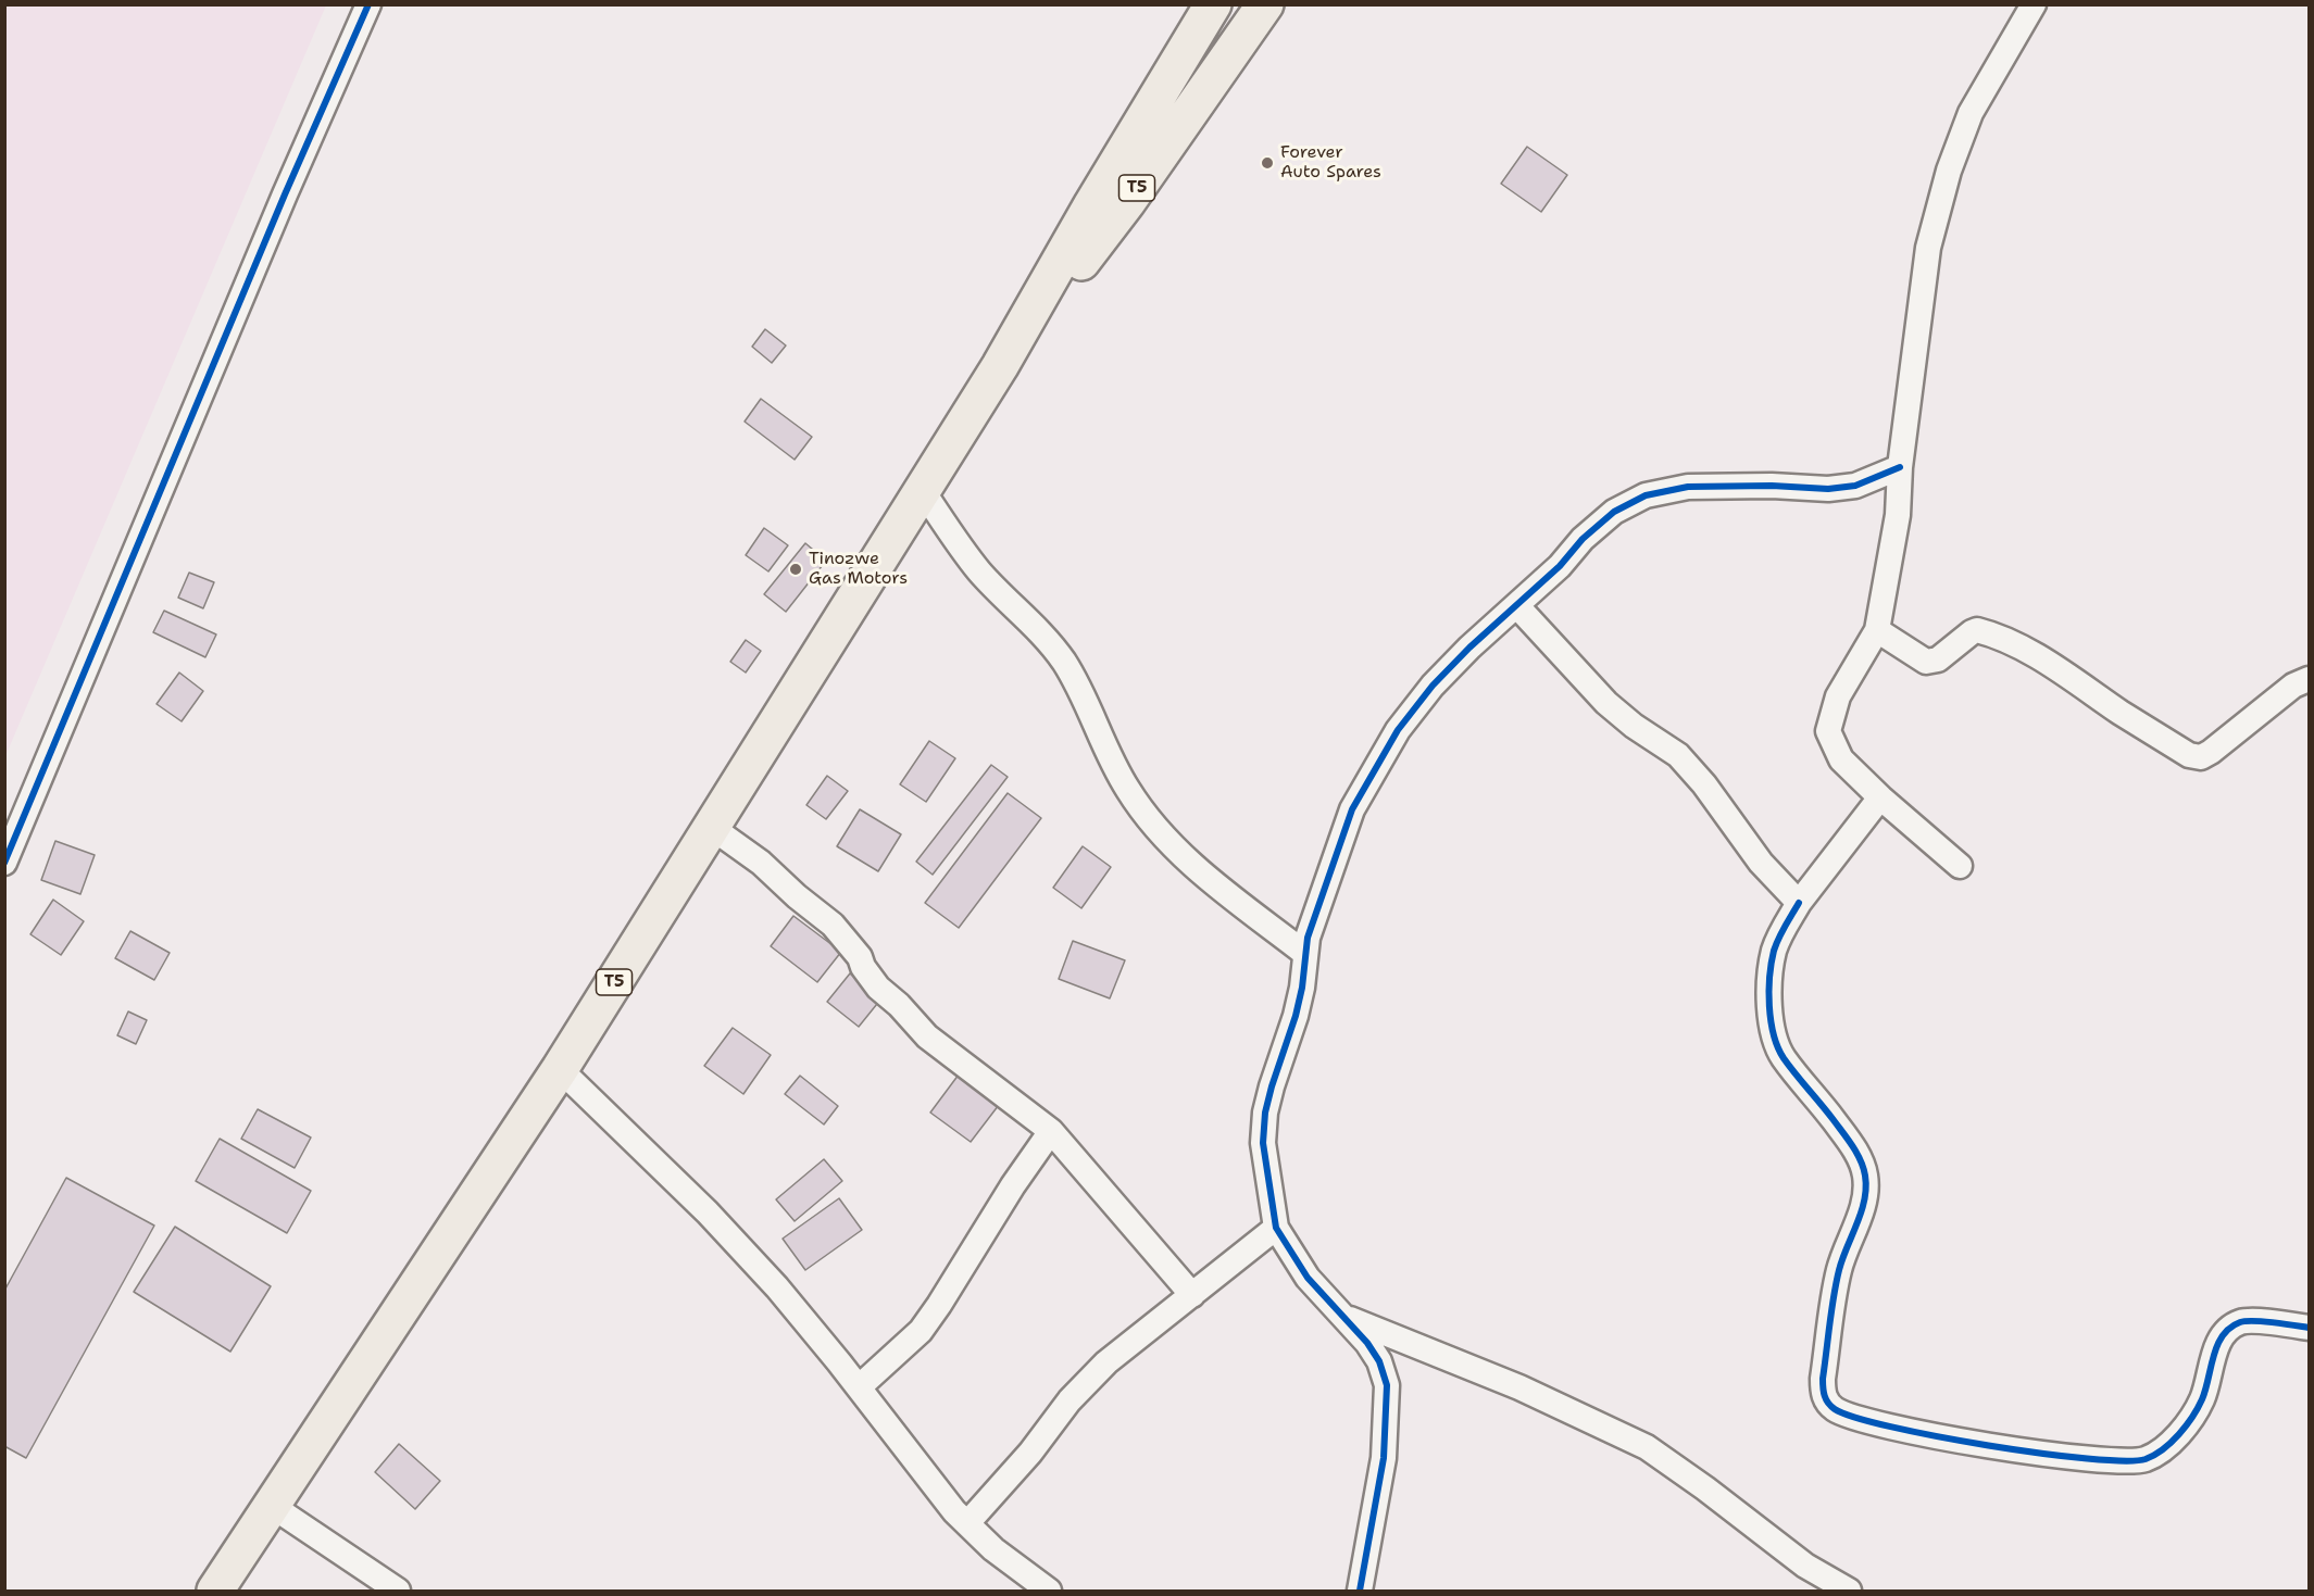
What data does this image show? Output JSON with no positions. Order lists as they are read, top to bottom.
{
  "streets": {
    "highway": ["T5"]
  },
  "places": ["Forever Auto Spares", "Tinozwe Gas Motors"]
}
